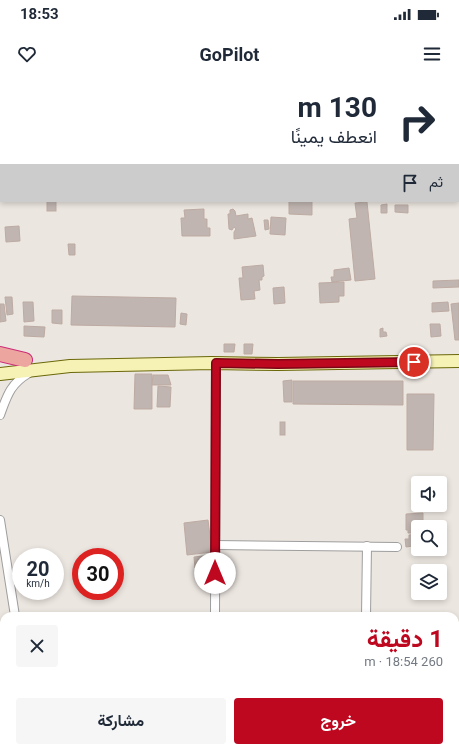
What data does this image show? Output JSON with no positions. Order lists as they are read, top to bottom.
{
  "page": {
    "status": "18:53",
    "header": "GoPilot",
    "turn": ["130 m", "انعطف يمينًا"],
    "then": "ثم",
    "speed": "20 km/h",
    "limit": "30",
    "heading": ["1 دقيقة", "260 m · 18:54"],
    "buttons": ["خروج", "مشاركة"]
  }
}
